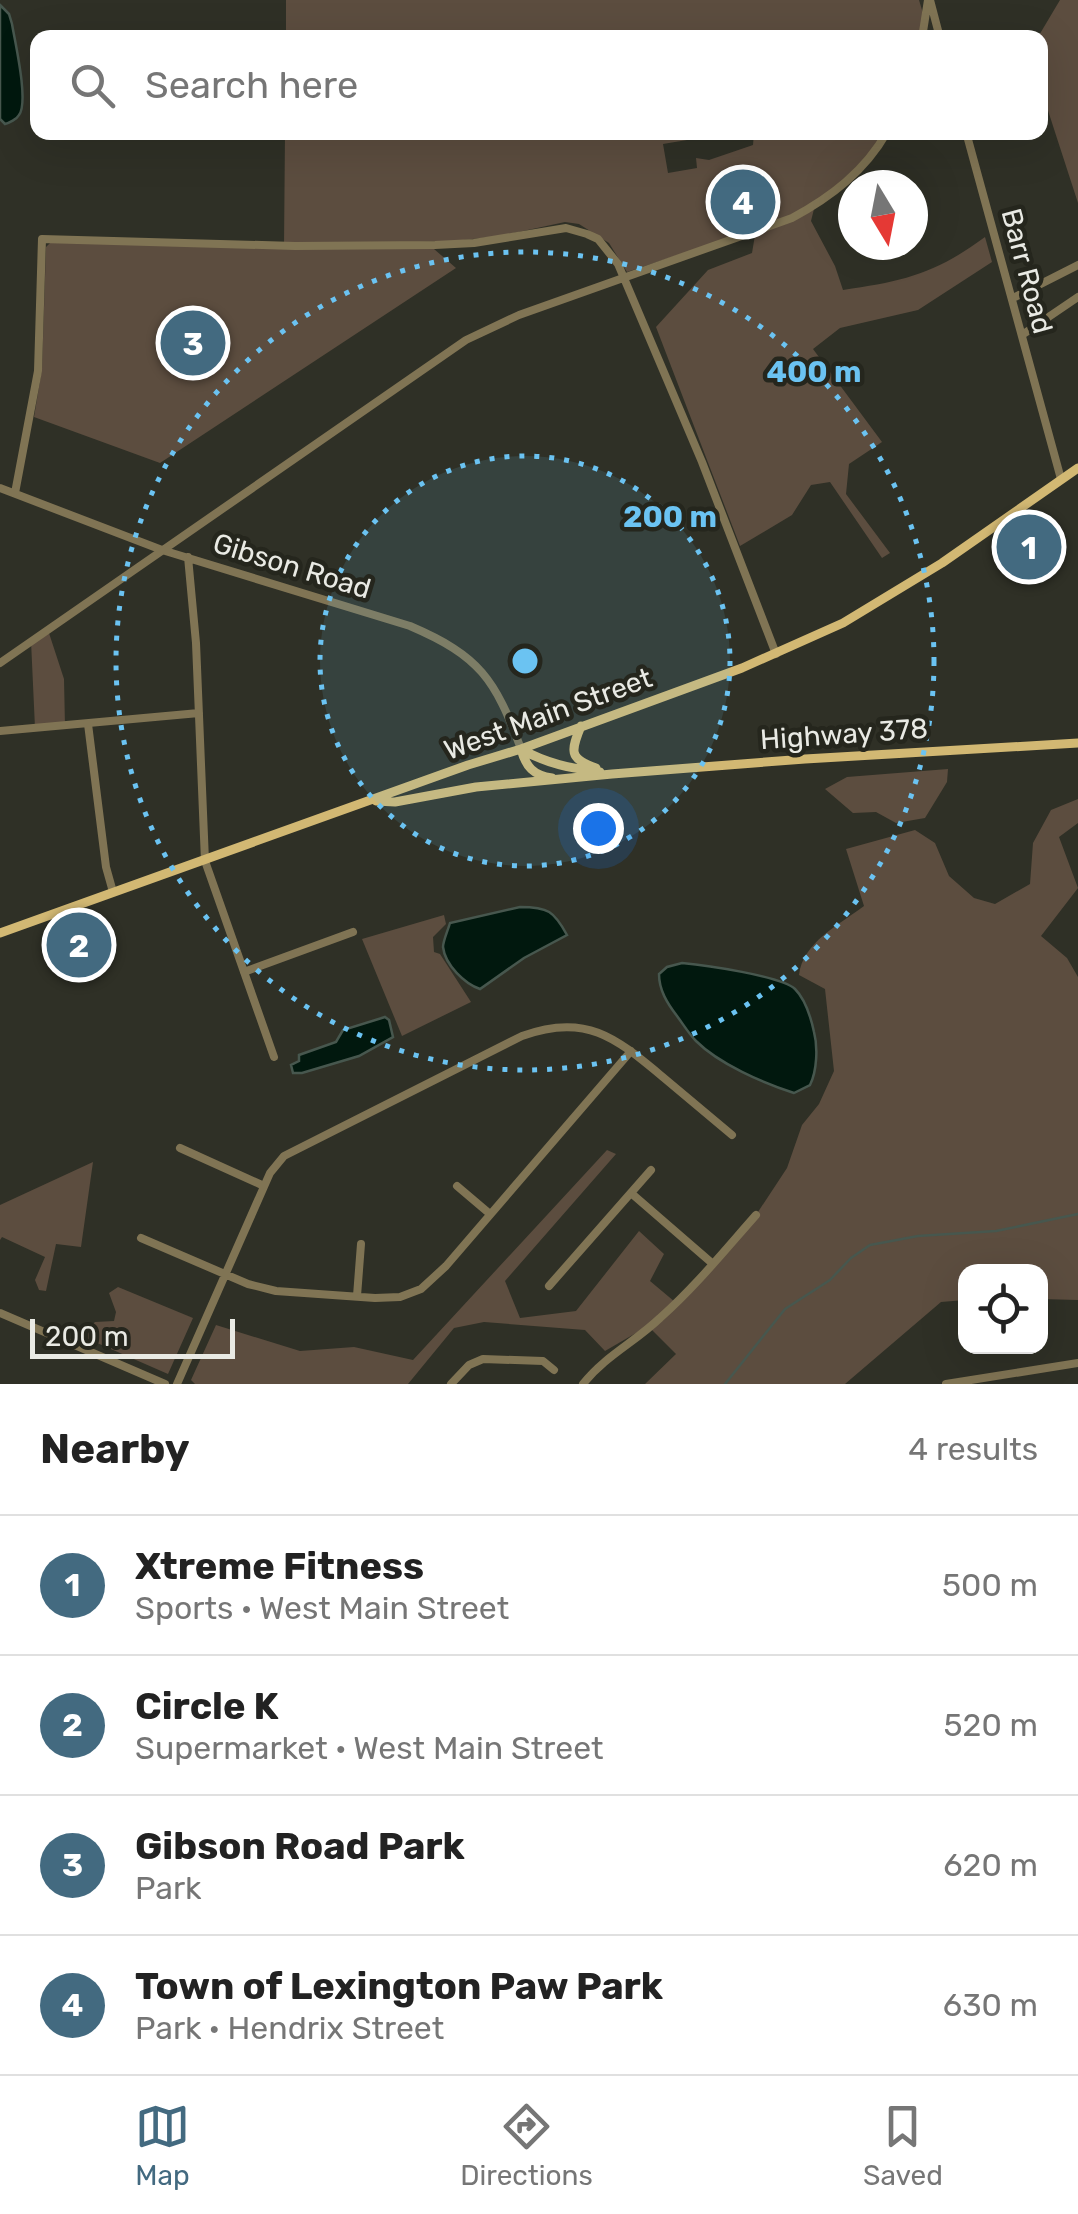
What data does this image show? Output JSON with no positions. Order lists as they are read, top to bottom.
{
  "streets": {
    "main road": ["West Main Street", "Highway 378"],
    "street": ["Barr Road", "Gibson Road"]
  },
  "crossings": [
    ["Barr Road", "West Main Street"],
    ["Gibson Road", "West Main Street"]
  ],
  "scale_bar": "200 m",
  "north": "bottom",
  "page": {
    "search": "Search here",
    "pins": [
      "4",
      "3",
      "1",
      "2"
    ],
    "scale": "200 m",
    "heading": ["Nearby", "4 results"],
    "list": [
      {
        "mark": "1",
        "name": "Xtreme Fitness",
        "note": "Sports · West Main Street",
        "value": "500 m"
      },
      {
        "mark": "2",
        "name": "Circle K",
        "note": "Supermarket · West Main Street",
        "value": "520 m"
      },
      {
        "mark": "3",
        "name": "Gibson Road Park",
        "note": "Park",
        "value": "620 m"
      },
      {
        "mark": "4",
        "name": "Town of Lexington Paw Park",
        "note": "Park · Hendrix Street",
        "value": "630 m"
      }
    ],
    "nav": ["Map", "Directions", "Saved"]
  },
  "rings": ["400 m", "200 m"]
}
